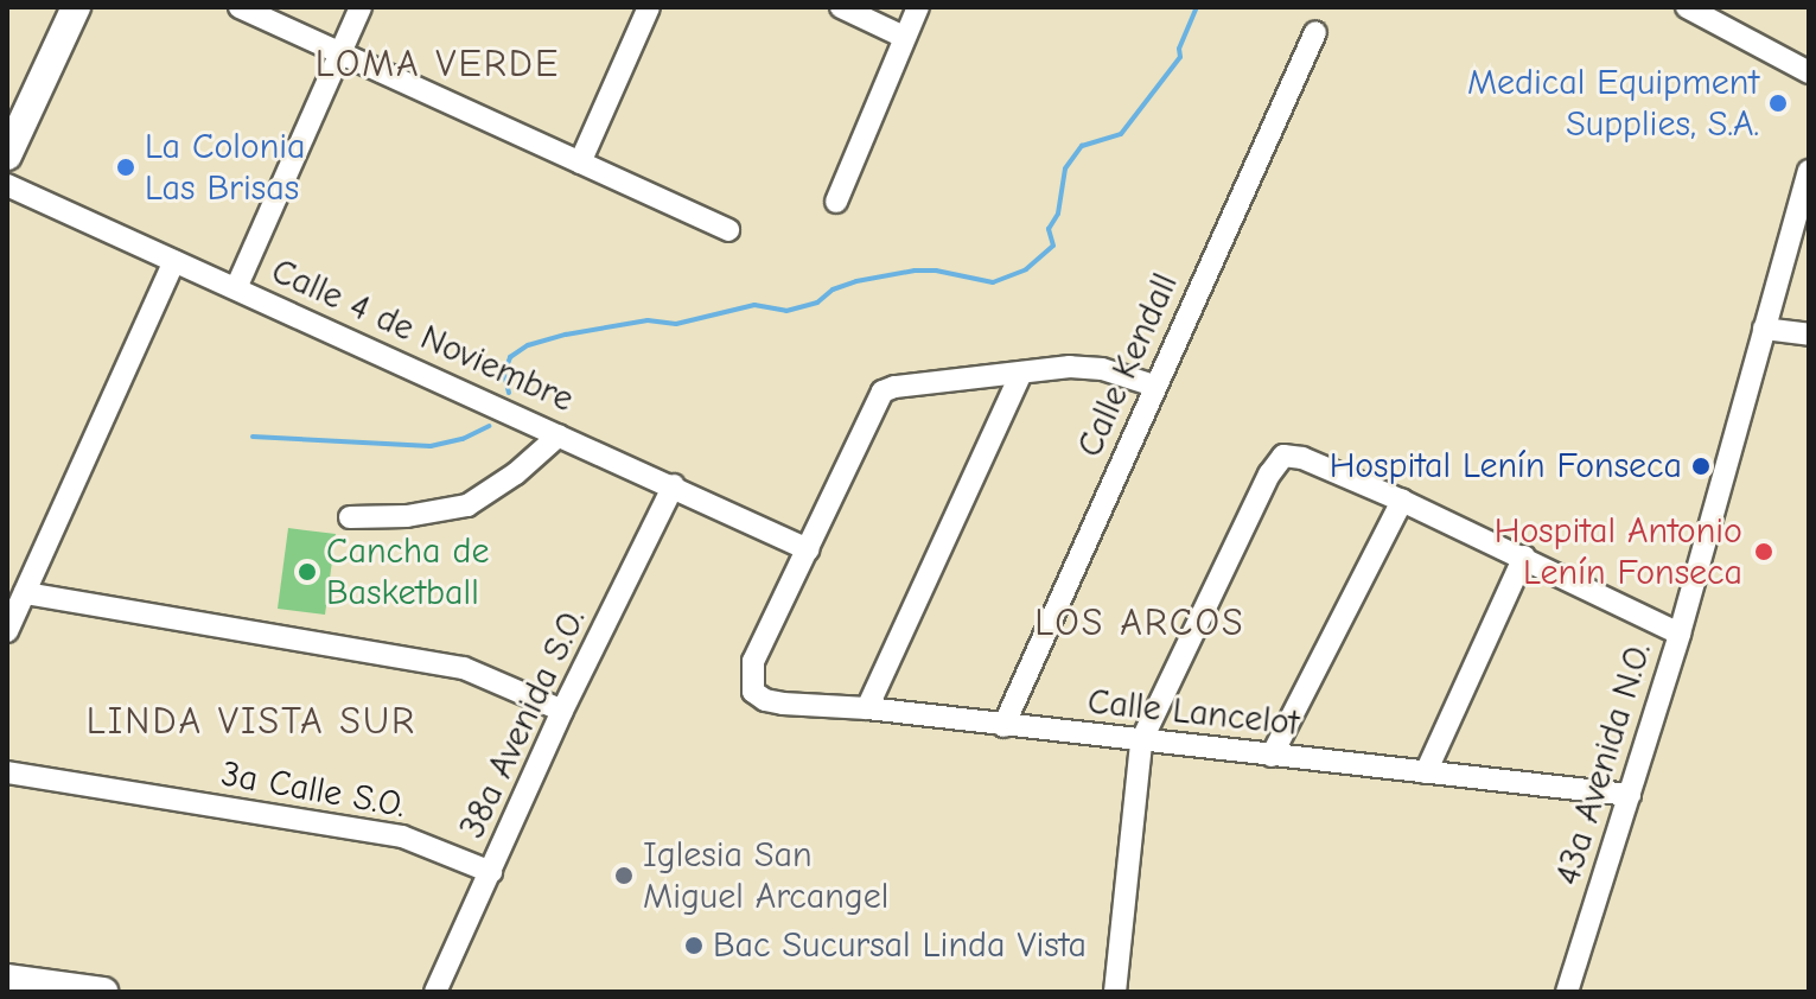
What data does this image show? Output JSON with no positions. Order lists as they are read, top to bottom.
{
  "streets": {
    "street": [
      "Calle 4 de Noviembre",
      "Calle Kendall",
      "Calle Lancelot",
      "38a Avenida S.O.",
      "43a Avenida N.O.",
      "3a Calle S.O."
    ]
  },
  "crossings": [
    ["Calle 4 de Noviembre", "Calle Lancelot"],
    ["Calle 4 de Noviembre", "38a Avenida S.O."],
    ["Calle Kendall", "Calle Lancelot"],
    ["Calle Lancelot", "43a Avenida N.O."],
    ["38a Avenida S.O.", "3a Calle S.O."]
  ],
  "districts": ["LOMA VERDE", "LOS ARCOS", "LINDA VISTA SUR"],
  "places": [
    "Medical Equipment Supplies, S.A.",
    "La Colonia Las Brisas",
    "Hospital Lenín Fonseca",
    "Hospital Antonio Lenín Fonseca",
    "Cancha de Basketball",
    "Iglesia San Miguel Arcangel",
    "Bac Sucursal Linda Vista"
  ]
}
